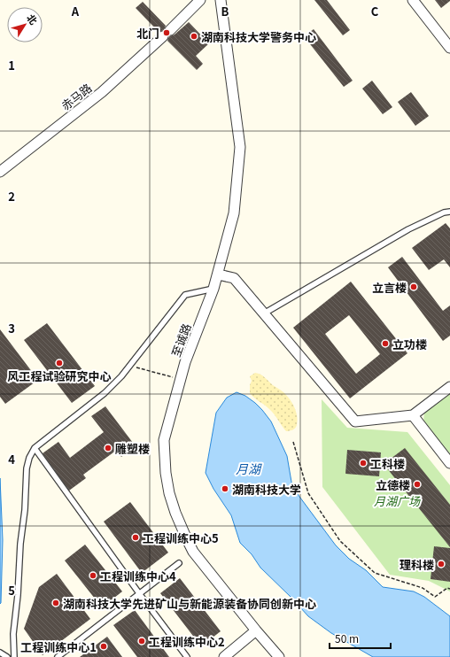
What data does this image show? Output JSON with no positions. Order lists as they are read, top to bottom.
{
  "streets": {
    "street": ["赤马路", "至诚路"]
  },
  "water": ["月湖"],
  "parks": ["月湖广场"],
  "places": [
    "北门",
    "湖南科技大学警务中心",
    "立言楼",
    "立功楼",
    "风工程试验研究中心",
    "雕塑楼",
    "工科楼",
    "立德楼",
    "湖南科技大学",
    "工程训练中心5",
    "理科楼",
    "工程训练中心4",
    "湖南科技大学先进矿山与新能源装备协同创新中心",
    "工程训练中心2",
    "工程训练中心1"
  ],
  "scale_bar": "50 m",
  "north": "top right",
  "grid": {
    "columns": ["A", "B", "C"],
    "rows": [
      "1",
      "2",
      "3",
      "4",
      "5"
    ]
  }
}
